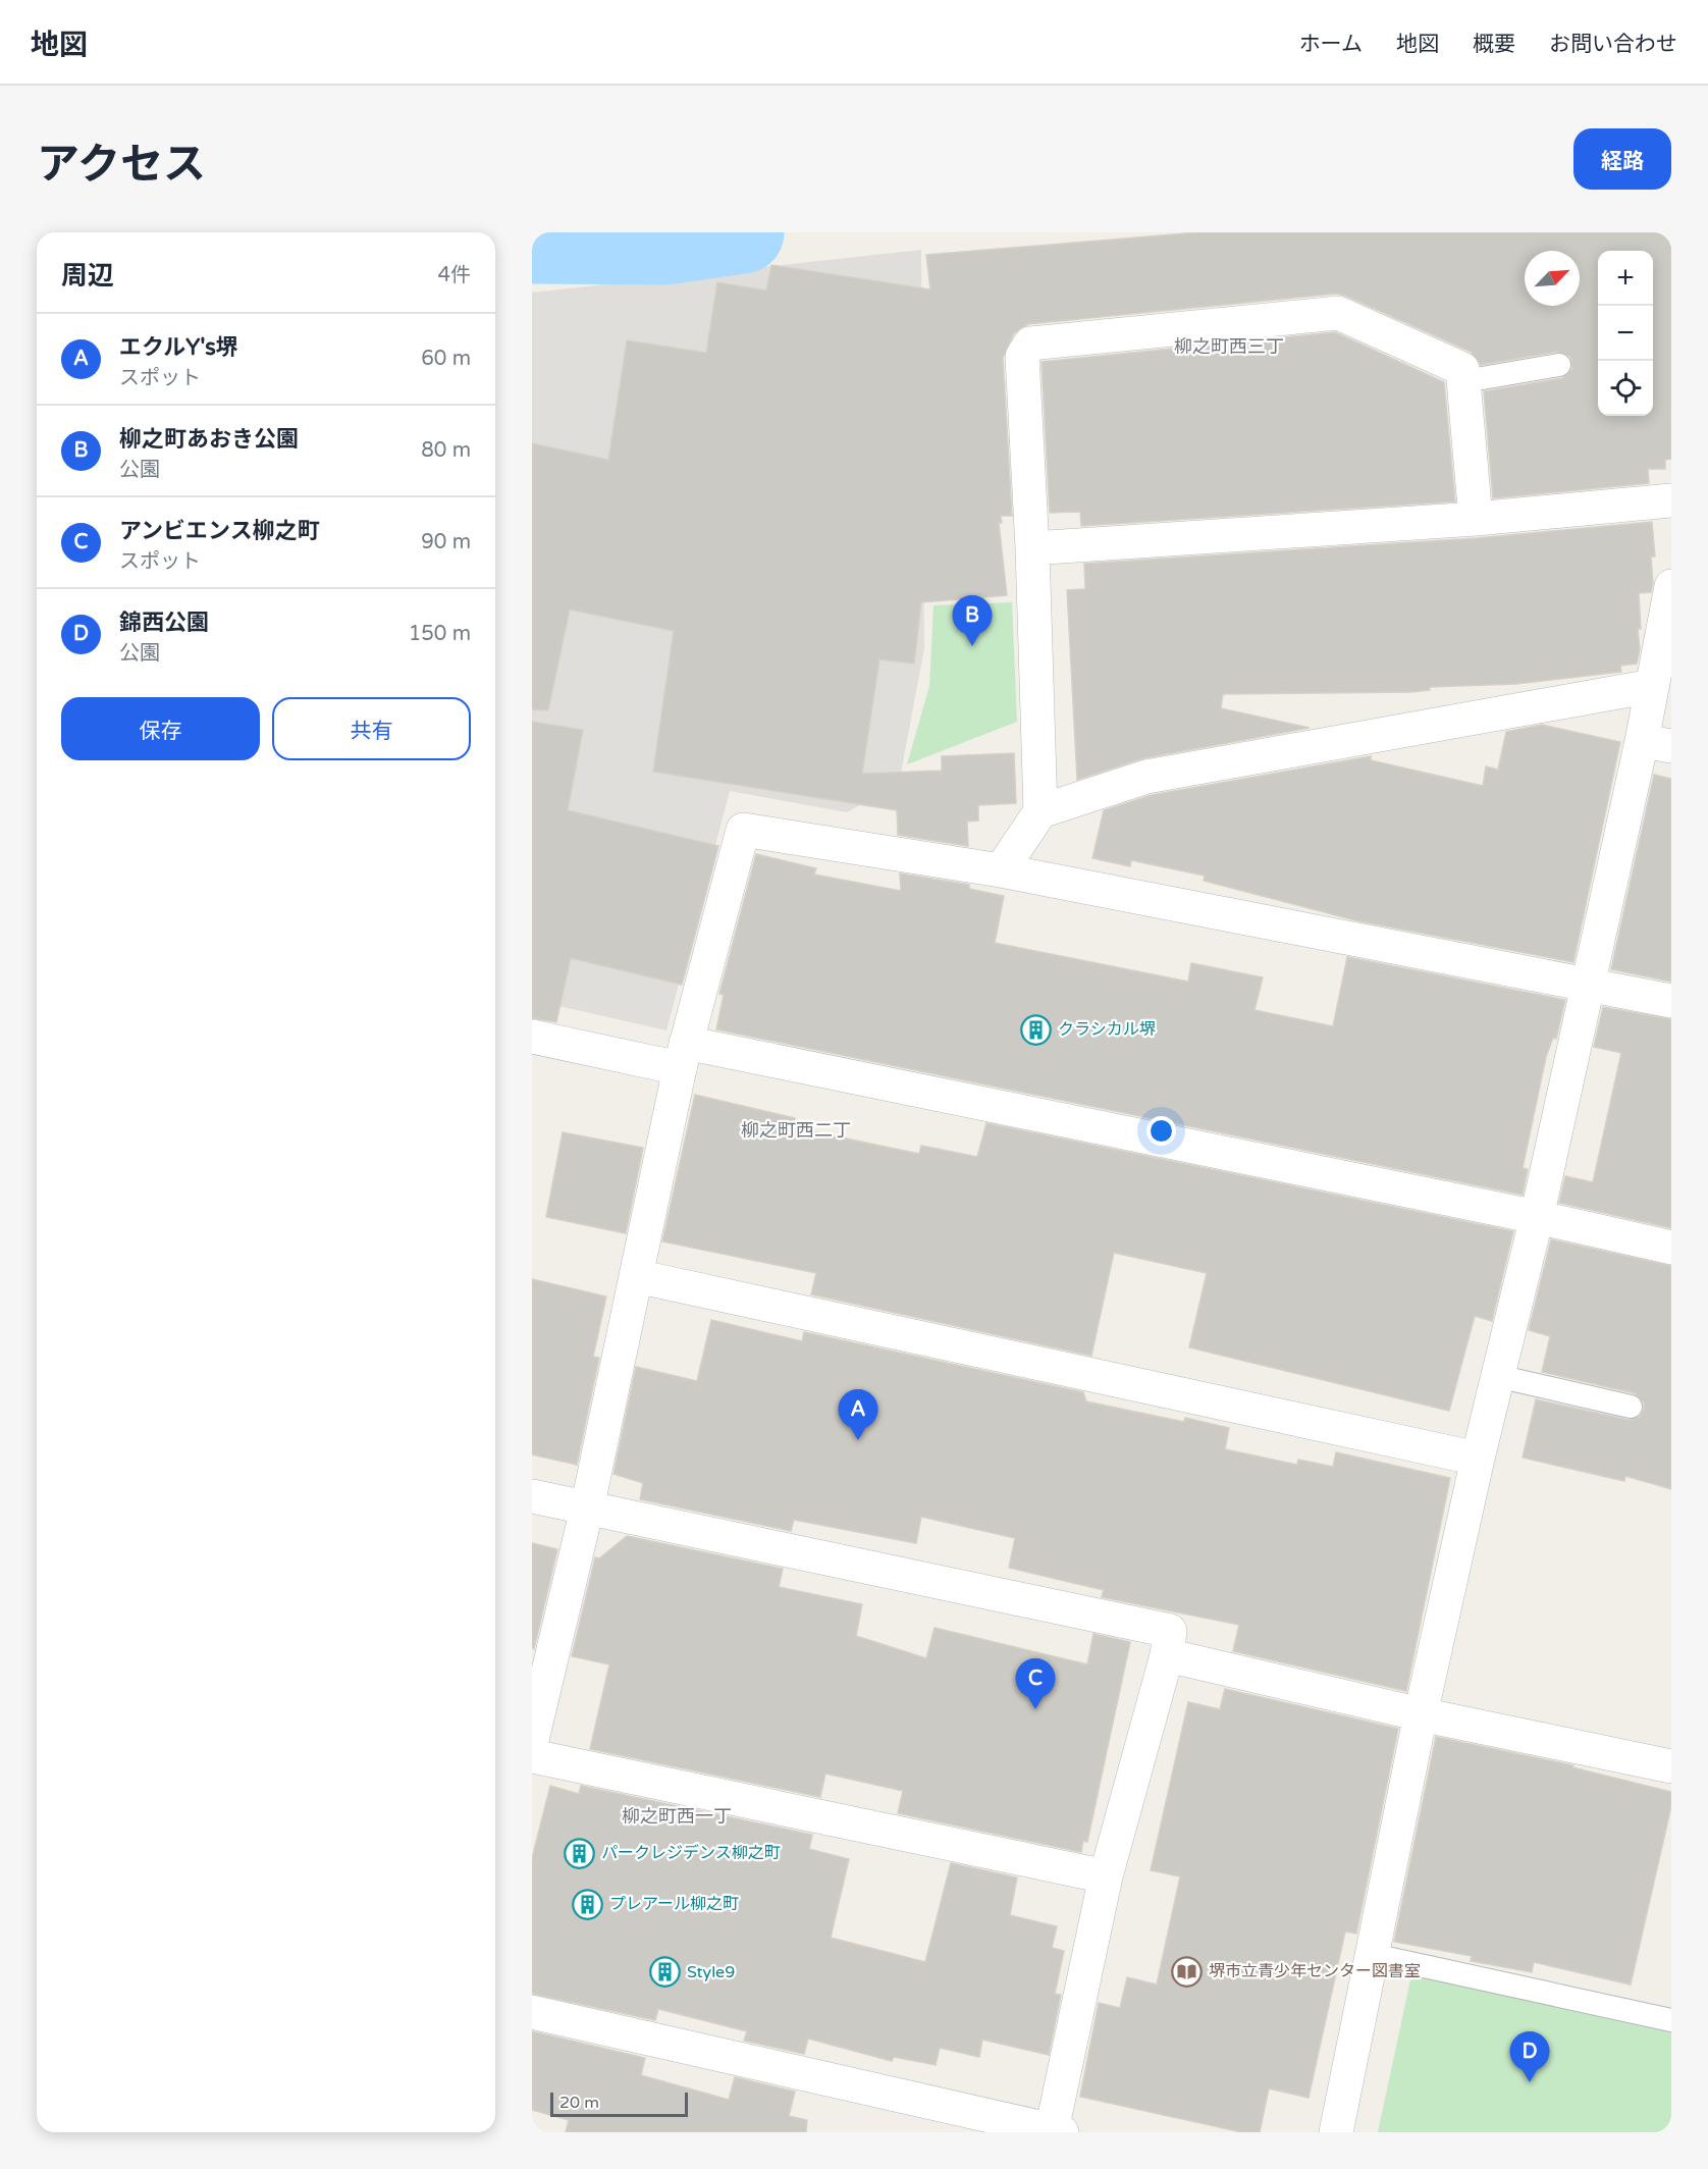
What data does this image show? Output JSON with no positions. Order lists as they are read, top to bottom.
{
  "districts": ["柳之町西三丁", "柳之町西二丁", "柳之町西一丁"],
  "places": {
    "building": [
      "クラシカル堺",
      "パークレジデンス柳之町",
      "プレアール柳之町",
      "Style9"
    ],
    "library": ["堺市立青少年センター図書室"]
  },
  "scale_bar": "20 m",
  "north": "top right",
  "page": {
    "header": "地図",
    "nav": [
      "ホーム",
      "地図",
      "概要",
      "お問い合わせ"
    ],
    "title": "アクセス",
    "buttons": [
      "経路",
      ["保存", "共有"]
    ],
    "heading": ["周辺", "4件"],
    "map_buttons": ["+", "−"],
    "list": [
      {
        "mark": "A",
        "name": "エクルY's堺",
        "note": "スポット",
        "value": "60 m"
      },
      {
        "mark": "B",
        "name": "柳之町あおき公園",
        "note": "公園",
        "value": "80 m"
      },
      {
        "mark": "C",
        "name": "アンビエンス柳之町",
        "note": "スポット",
        "value": "90 m"
      },
      {
        "mark": "D",
        "name": "錦西公園",
        "note": "公園",
        "value": "150 m"
      }
    ],
    "pins": [
      "B",
      "A",
      "C",
      "D"
    ],
    "scale": "20 m"
  }
}
